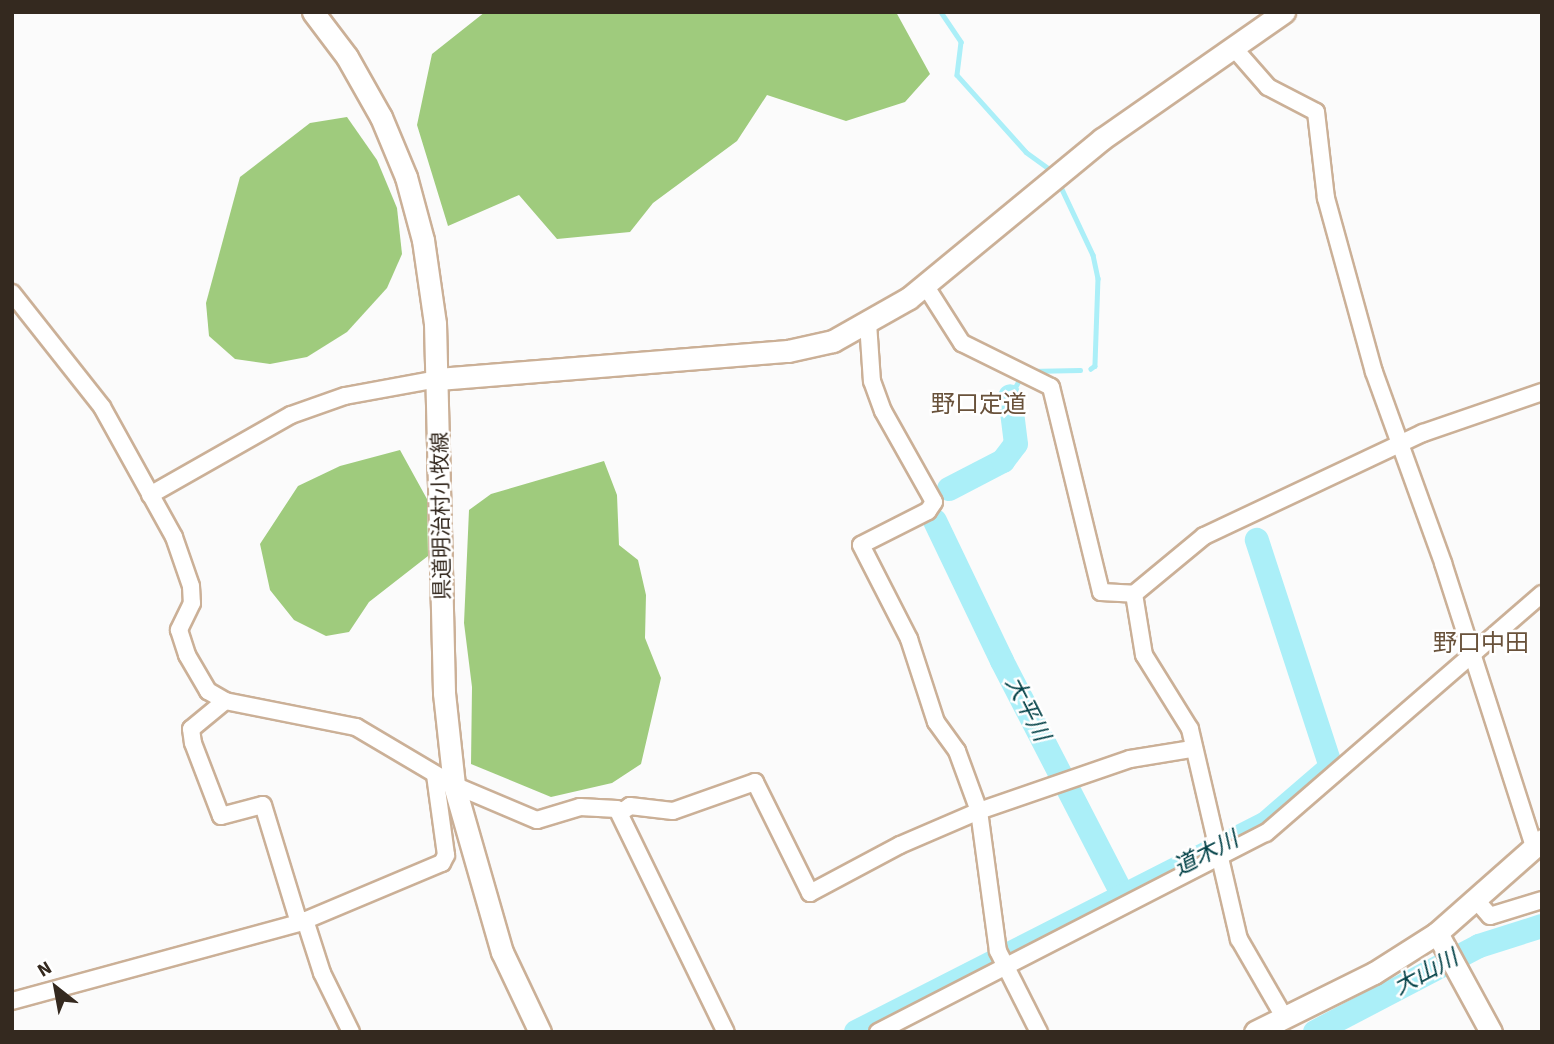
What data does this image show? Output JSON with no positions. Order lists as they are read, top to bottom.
{
  "streets": {
    "main road": ["県道明治村小牧線"]
  },
  "districts": ["野口定道", "野口中田"],
  "water": ["大平川", "道木川", "大山川"],
  "north": "top left"
}
